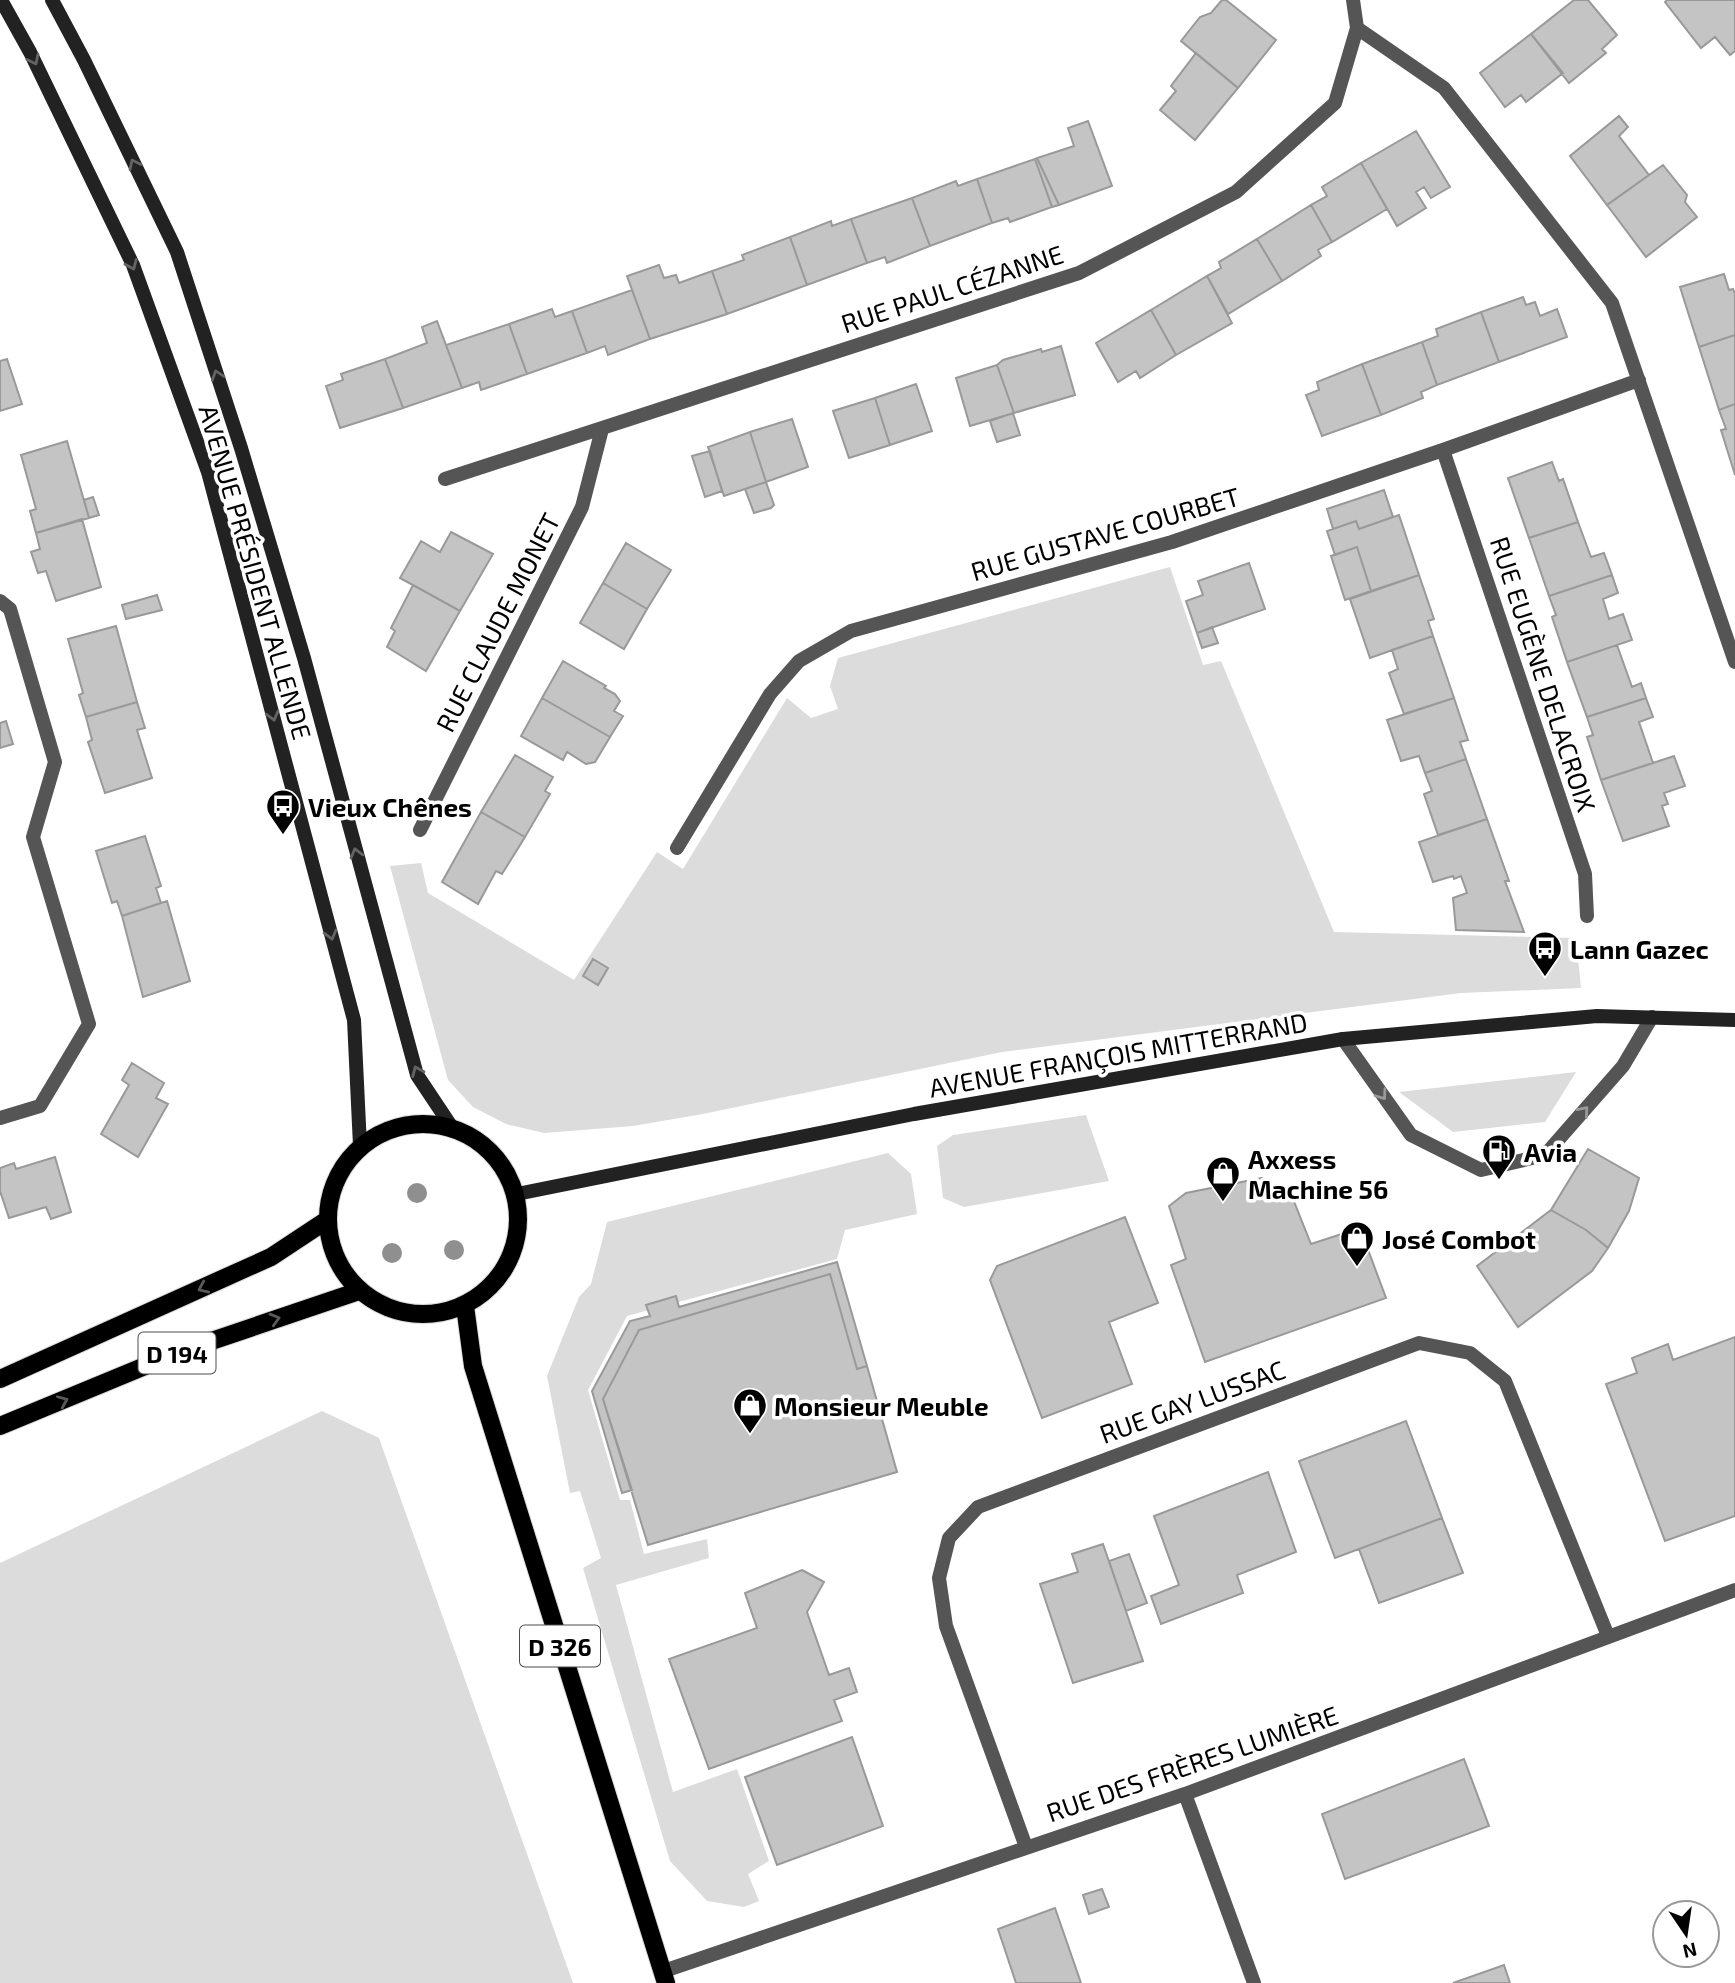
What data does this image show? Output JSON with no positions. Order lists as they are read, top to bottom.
{
  "streets": {
    "main road": [
      "AVENUE PRÉSIDENT ALLENDE",
      "AVENUE FRANÇOIS MITTERRAND",
      "D 194",
      "D 326"
    ],
    "street": [
      "RUE PAUL CÉZANNE",
      "RUE GUSTAVE COURBET",
      "RUE CLAUDE MONET",
      "RUE EUGÈNE DELACROIX",
      "RUE GAY LUSSAC",
      "RUE DES FRÈRES LUMIÈRE"
    ]
  },
  "crossings": [
    ["RUE PAUL CÉZANNE", "RUE CLAUDE MONET"],
    ["RUE GUSTAVE COURBET", "RUE EUGÈNE DELACROIX"],
    ["AVENUE PRÉSIDENT ALLENDE", "AVENUE FRANÇOIS MITTERRAND"],
    ["AVENUE PRÉSIDENT ALLENDE", "D 194"],
    ["AVENUE PRÉSIDENT ALLENDE", "D 326"],
    ["AVENUE FRANÇOIS MITTERRAND", "D 194"],
    ["AVENUE FRANÇOIS MITTERRAND", "D 326"],
    ["D 194", "D 326"],
    ["RUE GAY LUSSAC", "RUE DES FRÈRES LUMIÈRE"],
    ["D 326", "RUE DES FRÈRES LUMIÈRE"]
  ],
  "places": {
    "bus stop": ["Vieux Chênes", "Lann Gazec"],
    "fuel station": ["Avia"],
    "shop": ["Axxess Machine 56", "José Combot", "Monsieur Meuble"]
  },
  "north": "bottom"
}
